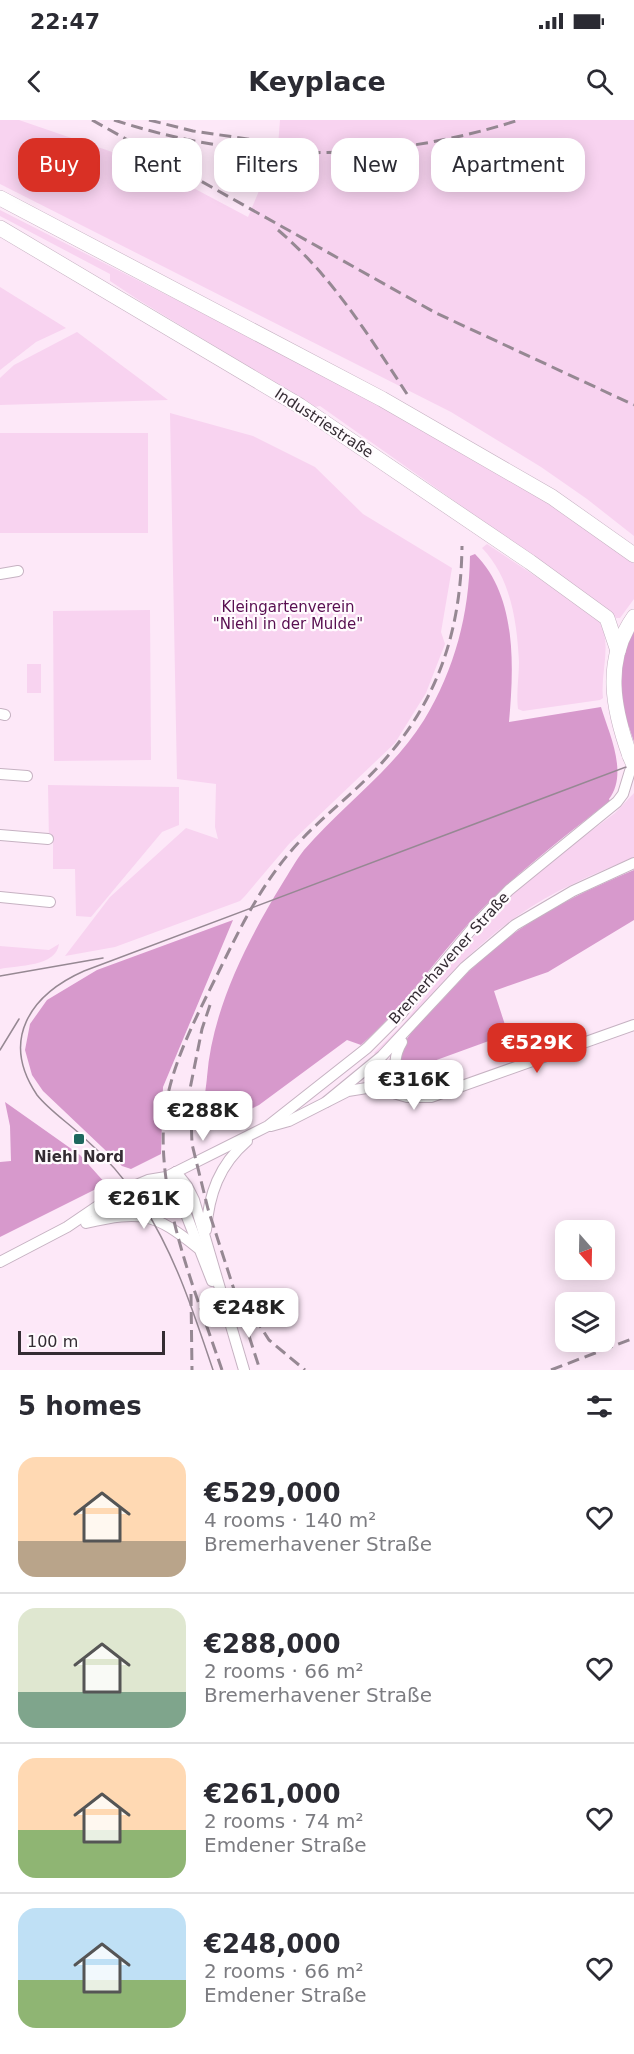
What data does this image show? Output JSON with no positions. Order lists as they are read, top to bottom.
{
  "streets": {
    "highway": ["Industriestraße"],
    "street": ["Bremerhavener Straße"]
  },
  "parks": ["Kleingartenverein \"Niehl in der Mulde\""],
  "places": {
    "transit": ["Niehl Nord"]
  },
  "scale_bar": "100 m",
  "north": "bottom",
  "page": {
    "status": "22:47",
    "header": "Keyplace",
    "chip": [
      "Buy",
      "Rent",
      "Filters",
      "New",
      "Apartment"
    ],
    "price": [
      "€529K",
      "€316K",
      "€288K",
      "€261K",
      "€248K"
    ],
    "scale": "100 m",
    "heading": "5 homes",
    "list": [
      {
        "name": "€529,000",
        "note": "4 rooms · 140 m² · Bremerhavener Straße"
      },
      {
        "name": "€288,000",
        "note": "2 rooms · 66 m² · Bremerhavener Straße"
      },
      {
        "name": "€261,000",
        "note": "2 rooms · 74 m² · Emdener Straße"
      },
      {
        "name": "€248,000",
        "note": "2 rooms · 66 m² · Emdener Straße"
      }
    ]
  }
}
